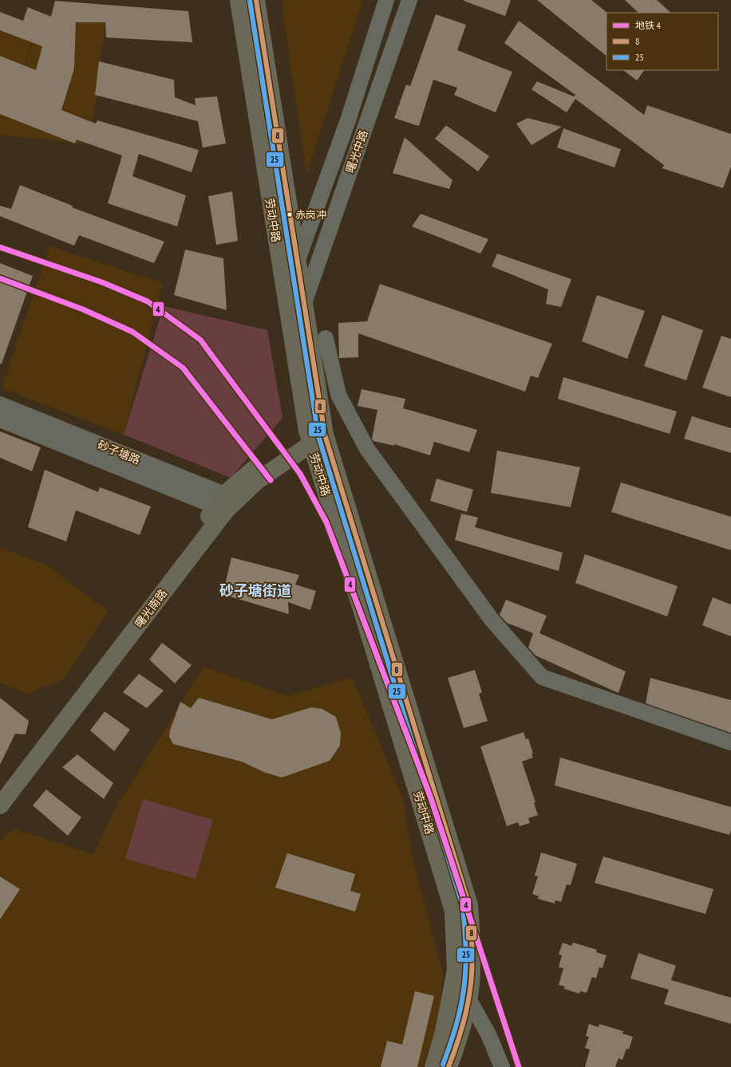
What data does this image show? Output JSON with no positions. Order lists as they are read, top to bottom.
{
  "streets": {
    "main road": ["劳动中路", "曙光南路"],
    "street": ["曙光中路", "砂子塘路"]
  },
  "crossings": [
    ["曙光中路", "劳动中路"],
    ["劳动中路", "曙光南路"],
    ["砂子塘路", "曙光南路"]
  ],
  "districts": ["砂子塘街道"],
  "places": ["赤岗冲"],
  "lines": ["transit line 8", "transit line 25", "metro line 4"],
  "legend": ["地铁 4", "8", "25"]
}
